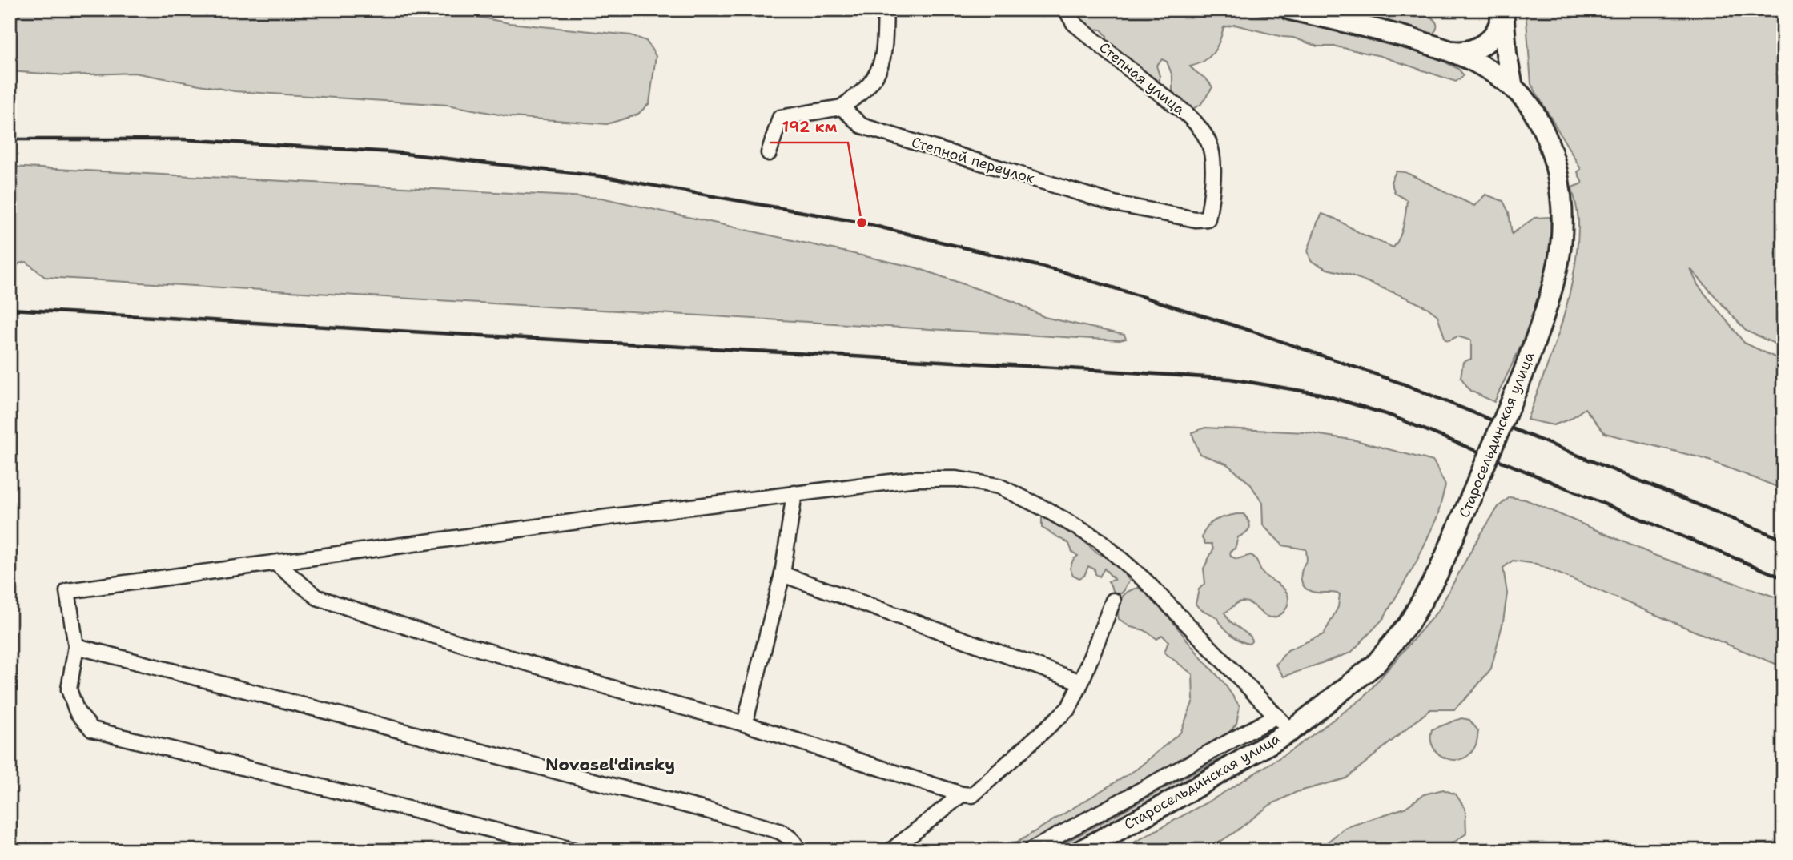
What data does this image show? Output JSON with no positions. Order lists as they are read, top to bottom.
{
  "streets": {
    "main road": ["Старосельдинская улица"],
    "street": ["Степная улица", "Степной переулок"]
  },
  "crossings": [
    ["Степная улица", "Степной переулок"]
  ],
  "districts": ["Novosel'dinsky"],
  "places": ["192 км"]
}
